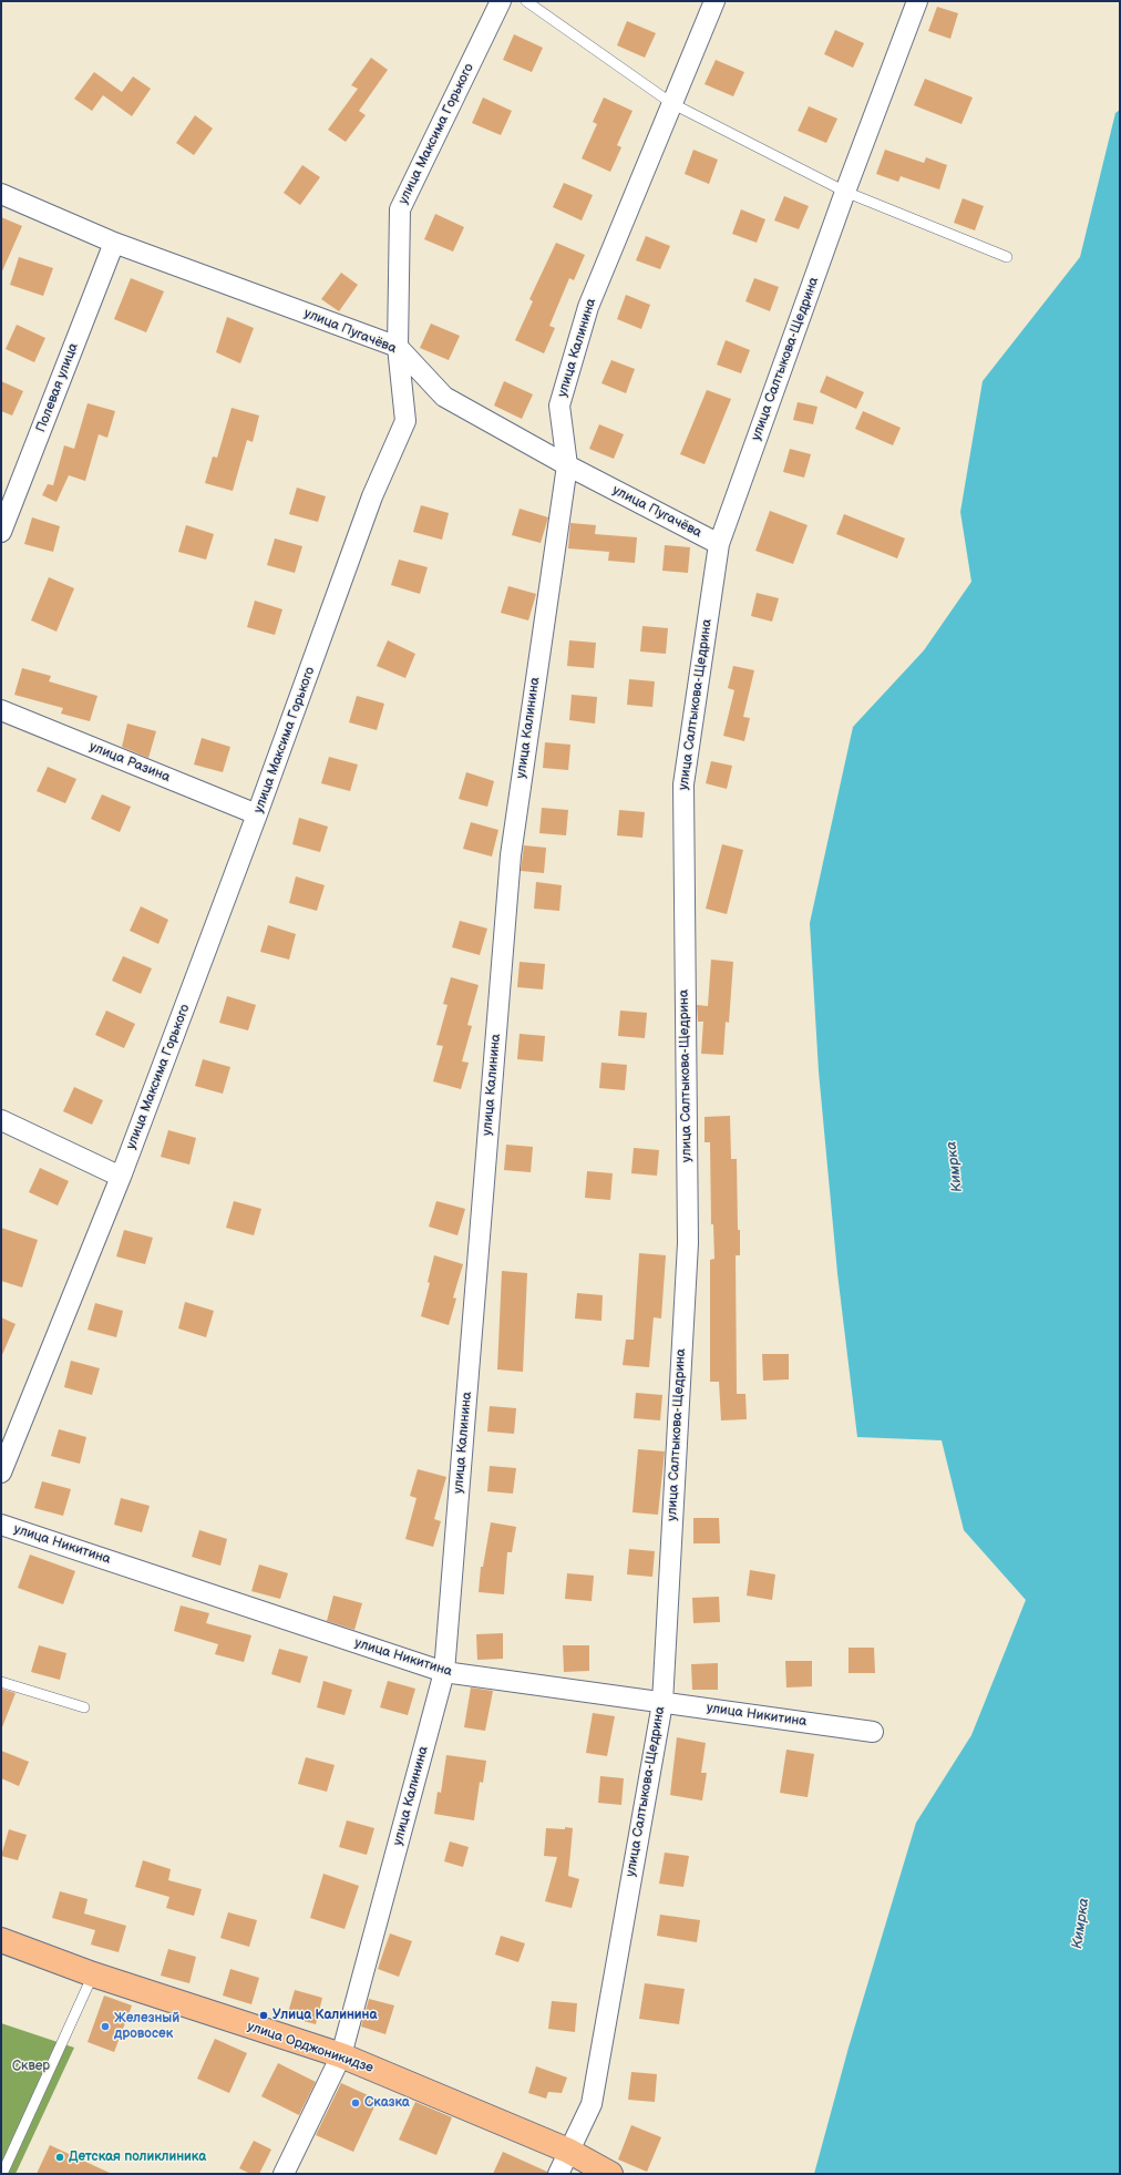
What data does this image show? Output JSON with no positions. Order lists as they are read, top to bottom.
{
  "streets": {
    "main road": ["улица Орджоникидзе"],
    "street": [
      "улица Максима Горького",
      "улица Пугачёва",
      "улица Калинина",
      "улица Салтыкова-Щедрина",
      "Полевая улица",
      "улица Разина",
      "улица Никитина"
    ]
  },
  "crossings": [
    ["улица Максима Горького", "улица Пугачёва"],
    ["улица Максима Горького", "улица Разина"],
    ["улица Пугачёва", "улица Калинина"],
    ["улица Пугачёва", "улица Салтыкова-Щедрина"],
    ["улица Пугачёва", "Полевая улица"],
    ["улица Калинина", "улица Никитина"],
    ["улица Калинина", "улица Орджоникидзе"],
    ["улица Салтыкова-Щедрина", "улица Никитина"],
    ["улица Салтыкова-Щедрина", "улица Орджоникидзе"]
  ],
  "water": ["Кимрка"],
  "parks": ["Сквер"],
  "places": [
    "Улица Калинина",
    "Железный дровосек",
    "Сказка",
    "Детская поликлиника"
  ]
}
